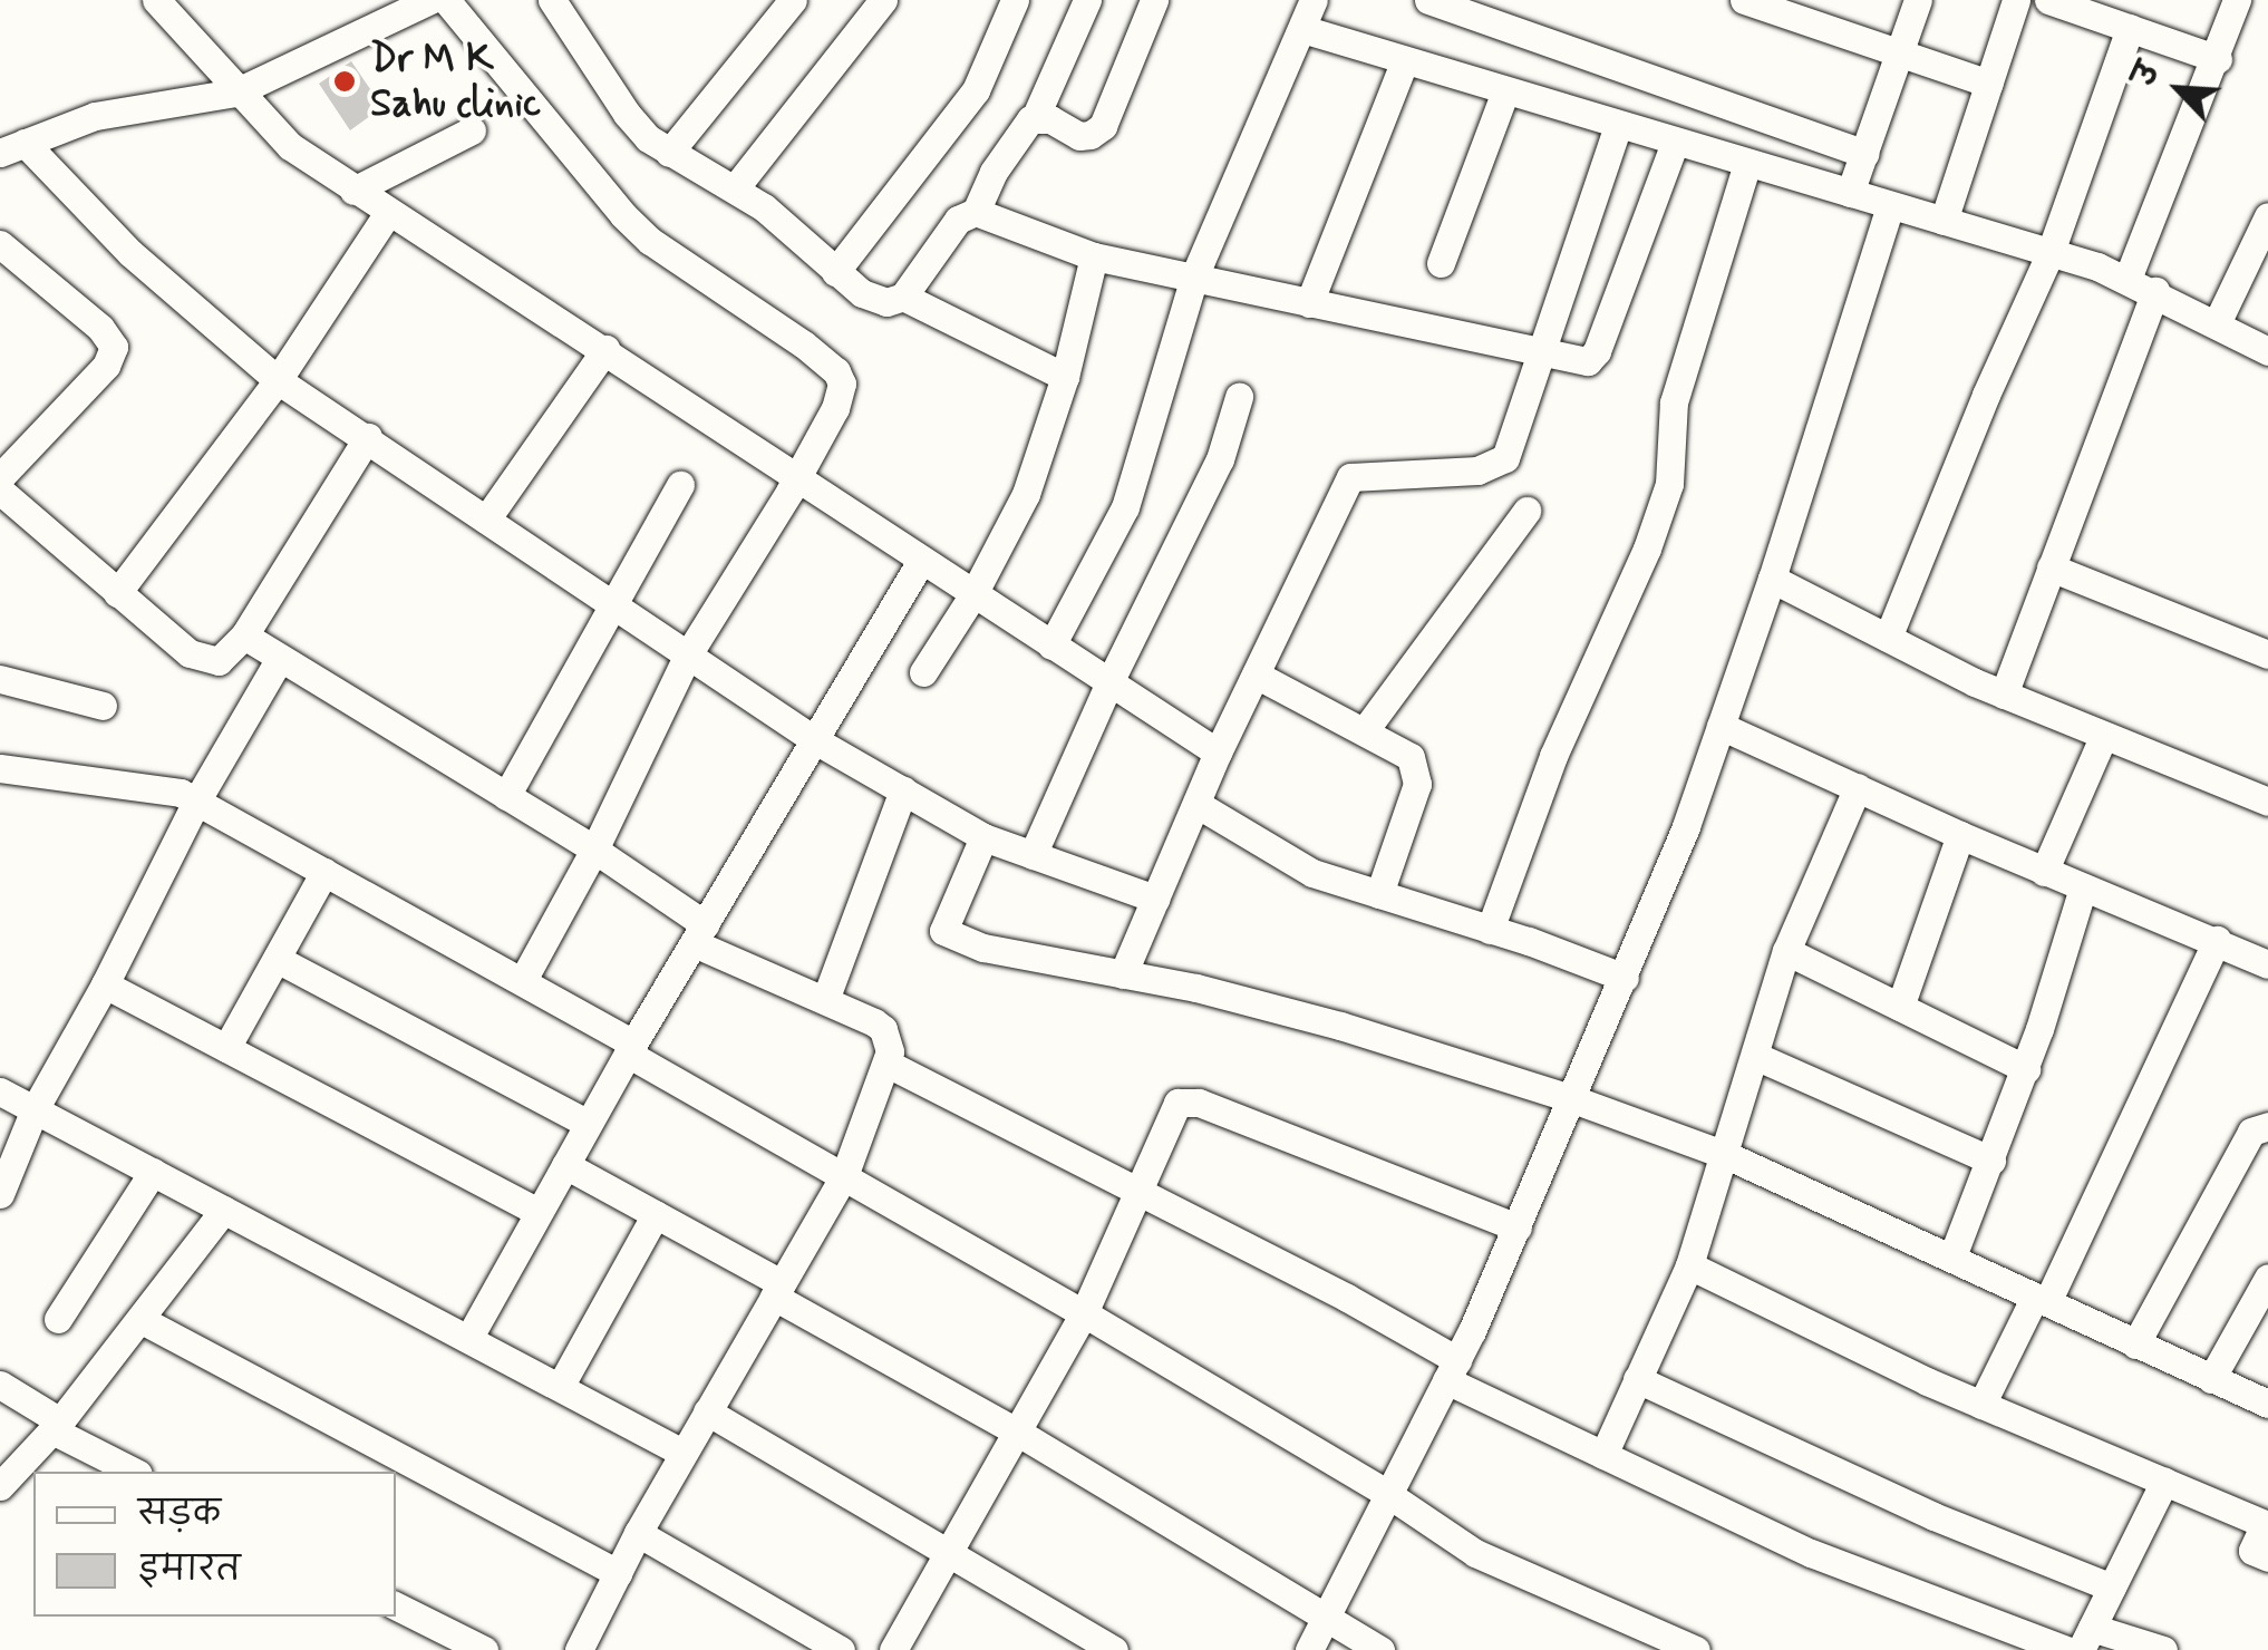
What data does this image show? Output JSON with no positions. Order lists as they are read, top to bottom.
{
  "places": ["Dr M K Sahu clinic"],
  "legend": ["सड़क", "इमारत"],
  "north": "top left"
}
